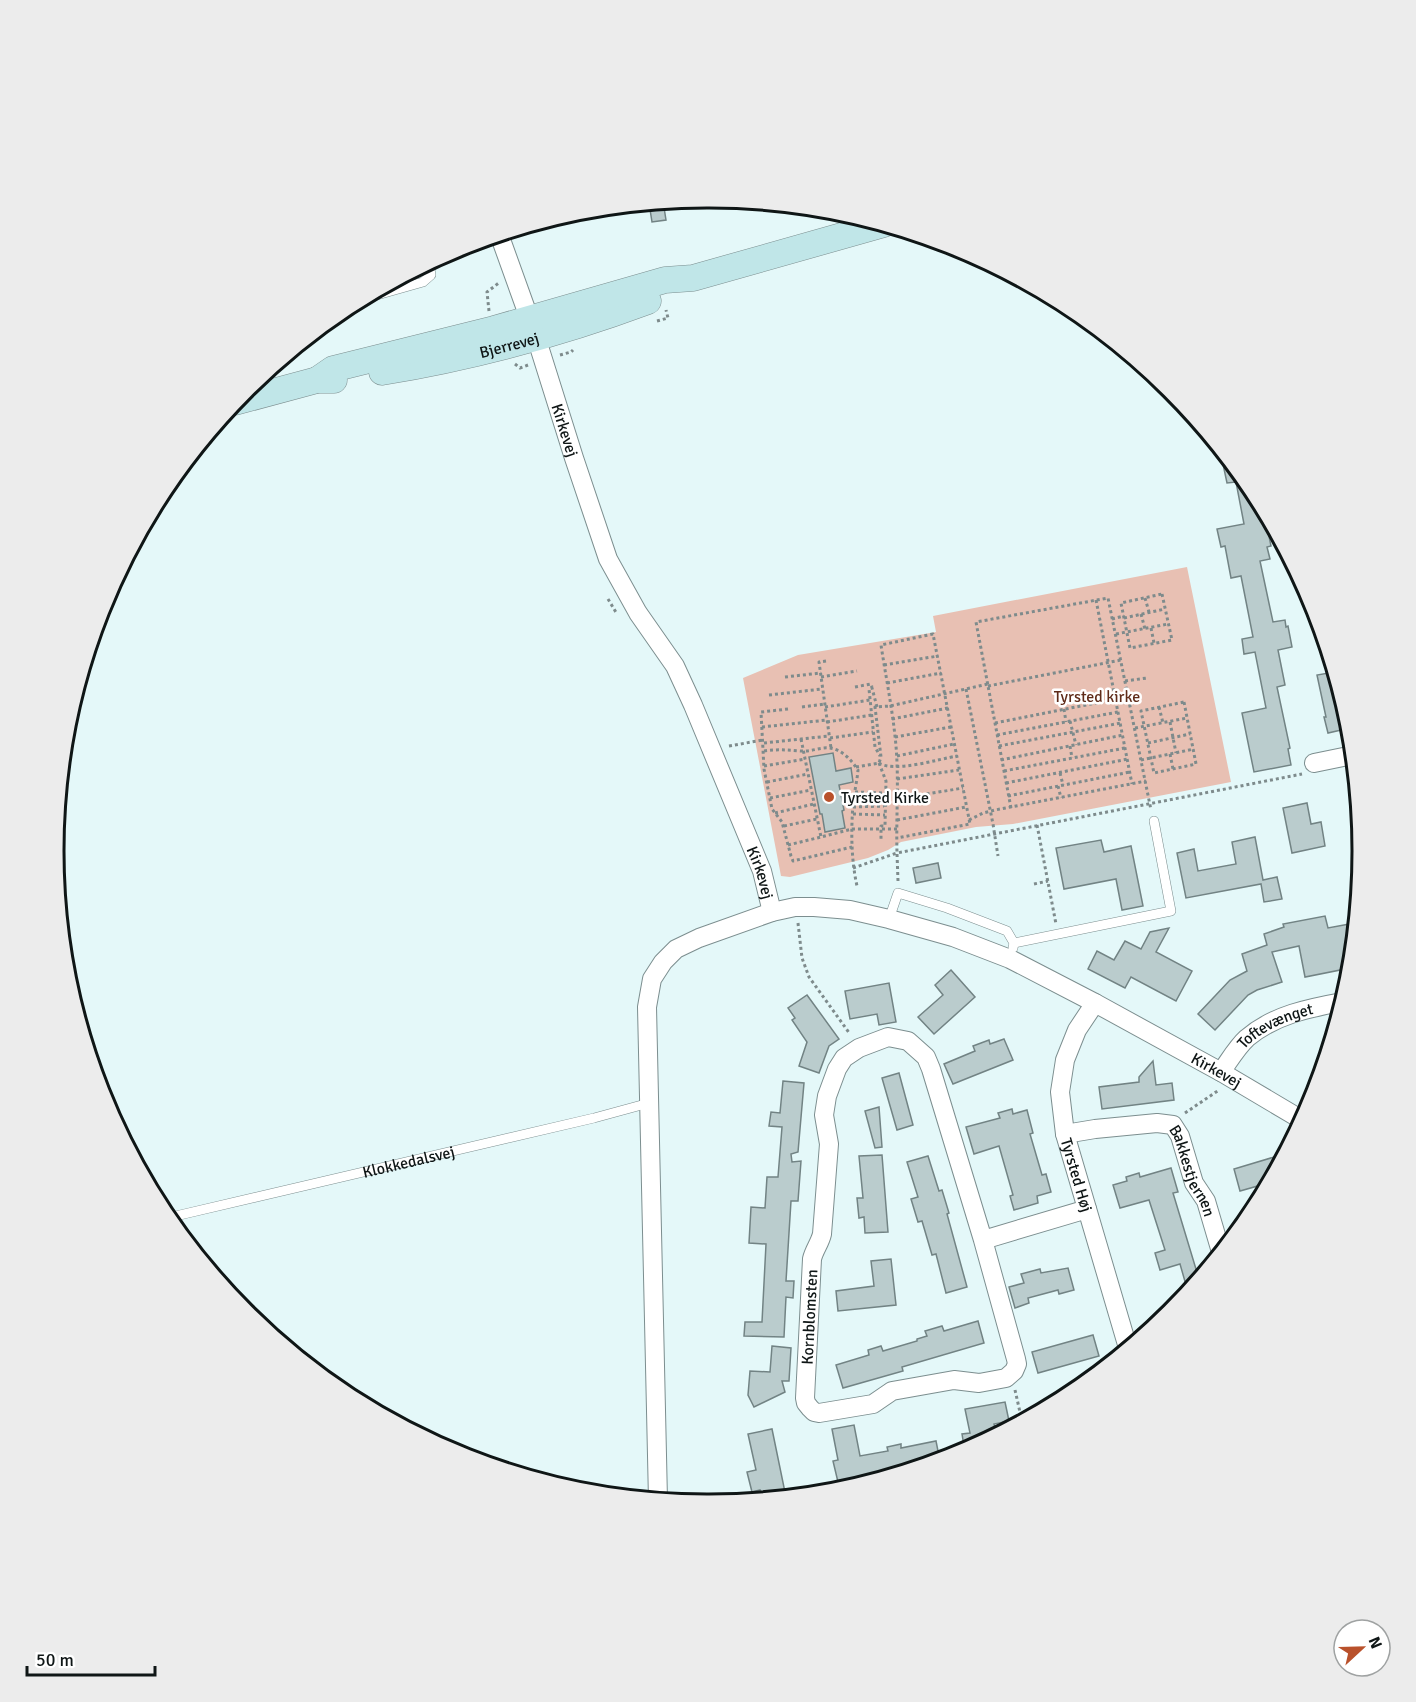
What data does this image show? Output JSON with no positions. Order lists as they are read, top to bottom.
{
  "streets": {
    "street": [
      "Bjerrevej",
      "Kirkevej",
      "Toftevænget",
      "Bakkestjernen",
      "Tyrsted Høj",
      "Kornblomsten"
    ],
    "lane": ["Klokkedalsvej"]
  },
  "crossings": [
    ["Bjerrevej", "Kirkevej"],
    ["Kirkevej", "Toftevænget"],
    ["Kirkevej", "Tyrsted Høj"],
    ["Bakkestjernen", "Tyrsted Høj"]
  ],
  "parks": ["Tyrsted kirke"],
  "places": ["Tyrsted Kirke"],
  "scale_bar": "50 m",
  "north": "right"
}
